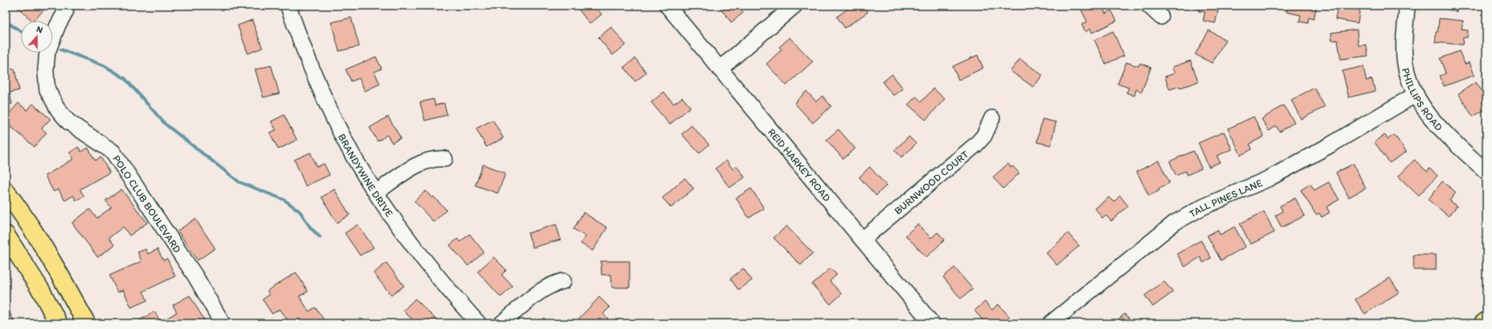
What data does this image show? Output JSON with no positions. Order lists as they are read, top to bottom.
{
  "streets": {
    "street": [
      "PHILLIPS ROAD",
      "REID HARKEY ROAD",
      "BRANDYWINE DRIVE",
      "BURNWOOD COURT",
      "TALL PINES LANE",
      "POLO CLUB BOULEVARD"
    ]
  },
  "crossings": [
    ["PHILLIPS ROAD", "TALL PINES LANE"],
    ["REID HARKEY ROAD", "BURNWOOD COURT"]
  ],
  "north": "top"
}
